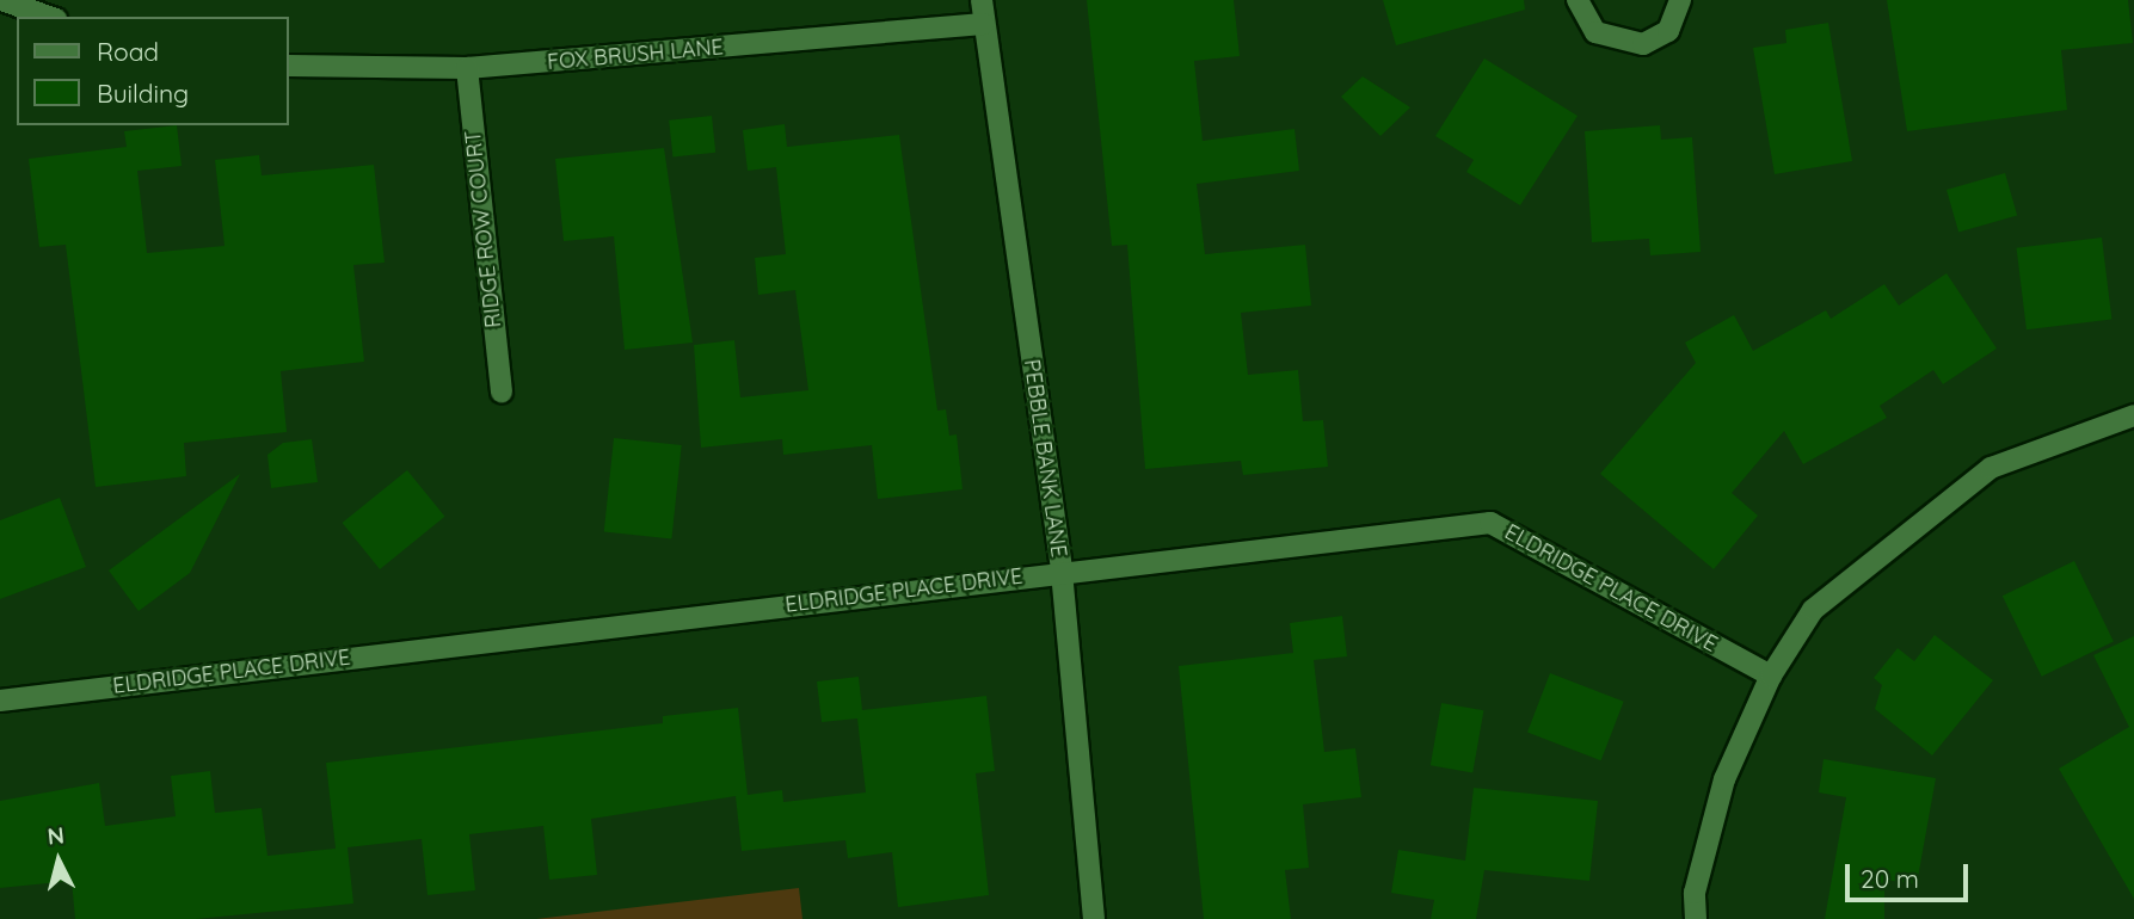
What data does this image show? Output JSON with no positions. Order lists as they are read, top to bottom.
{
  "streets": {
    "street": [
      "FOX BRUSH LANE",
      "RIDGE ROW COURT",
      "PEBBLE BANK LANE",
      "ELDRIDGE PLACE DRIVE"
    ]
  },
  "crossings": [
    ["FOX BRUSH LANE", "RIDGE ROW COURT"],
    ["FOX BRUSH LANE", "PEBBLE BANK LANE"],
    ["PEBBLE BANK LANE", "ELDRIDGE PLACE DRIVE"]
  ],
  "legend": ["Road", "Building"],
  "scale_bar": "20 m",
  "north": "top"
}
